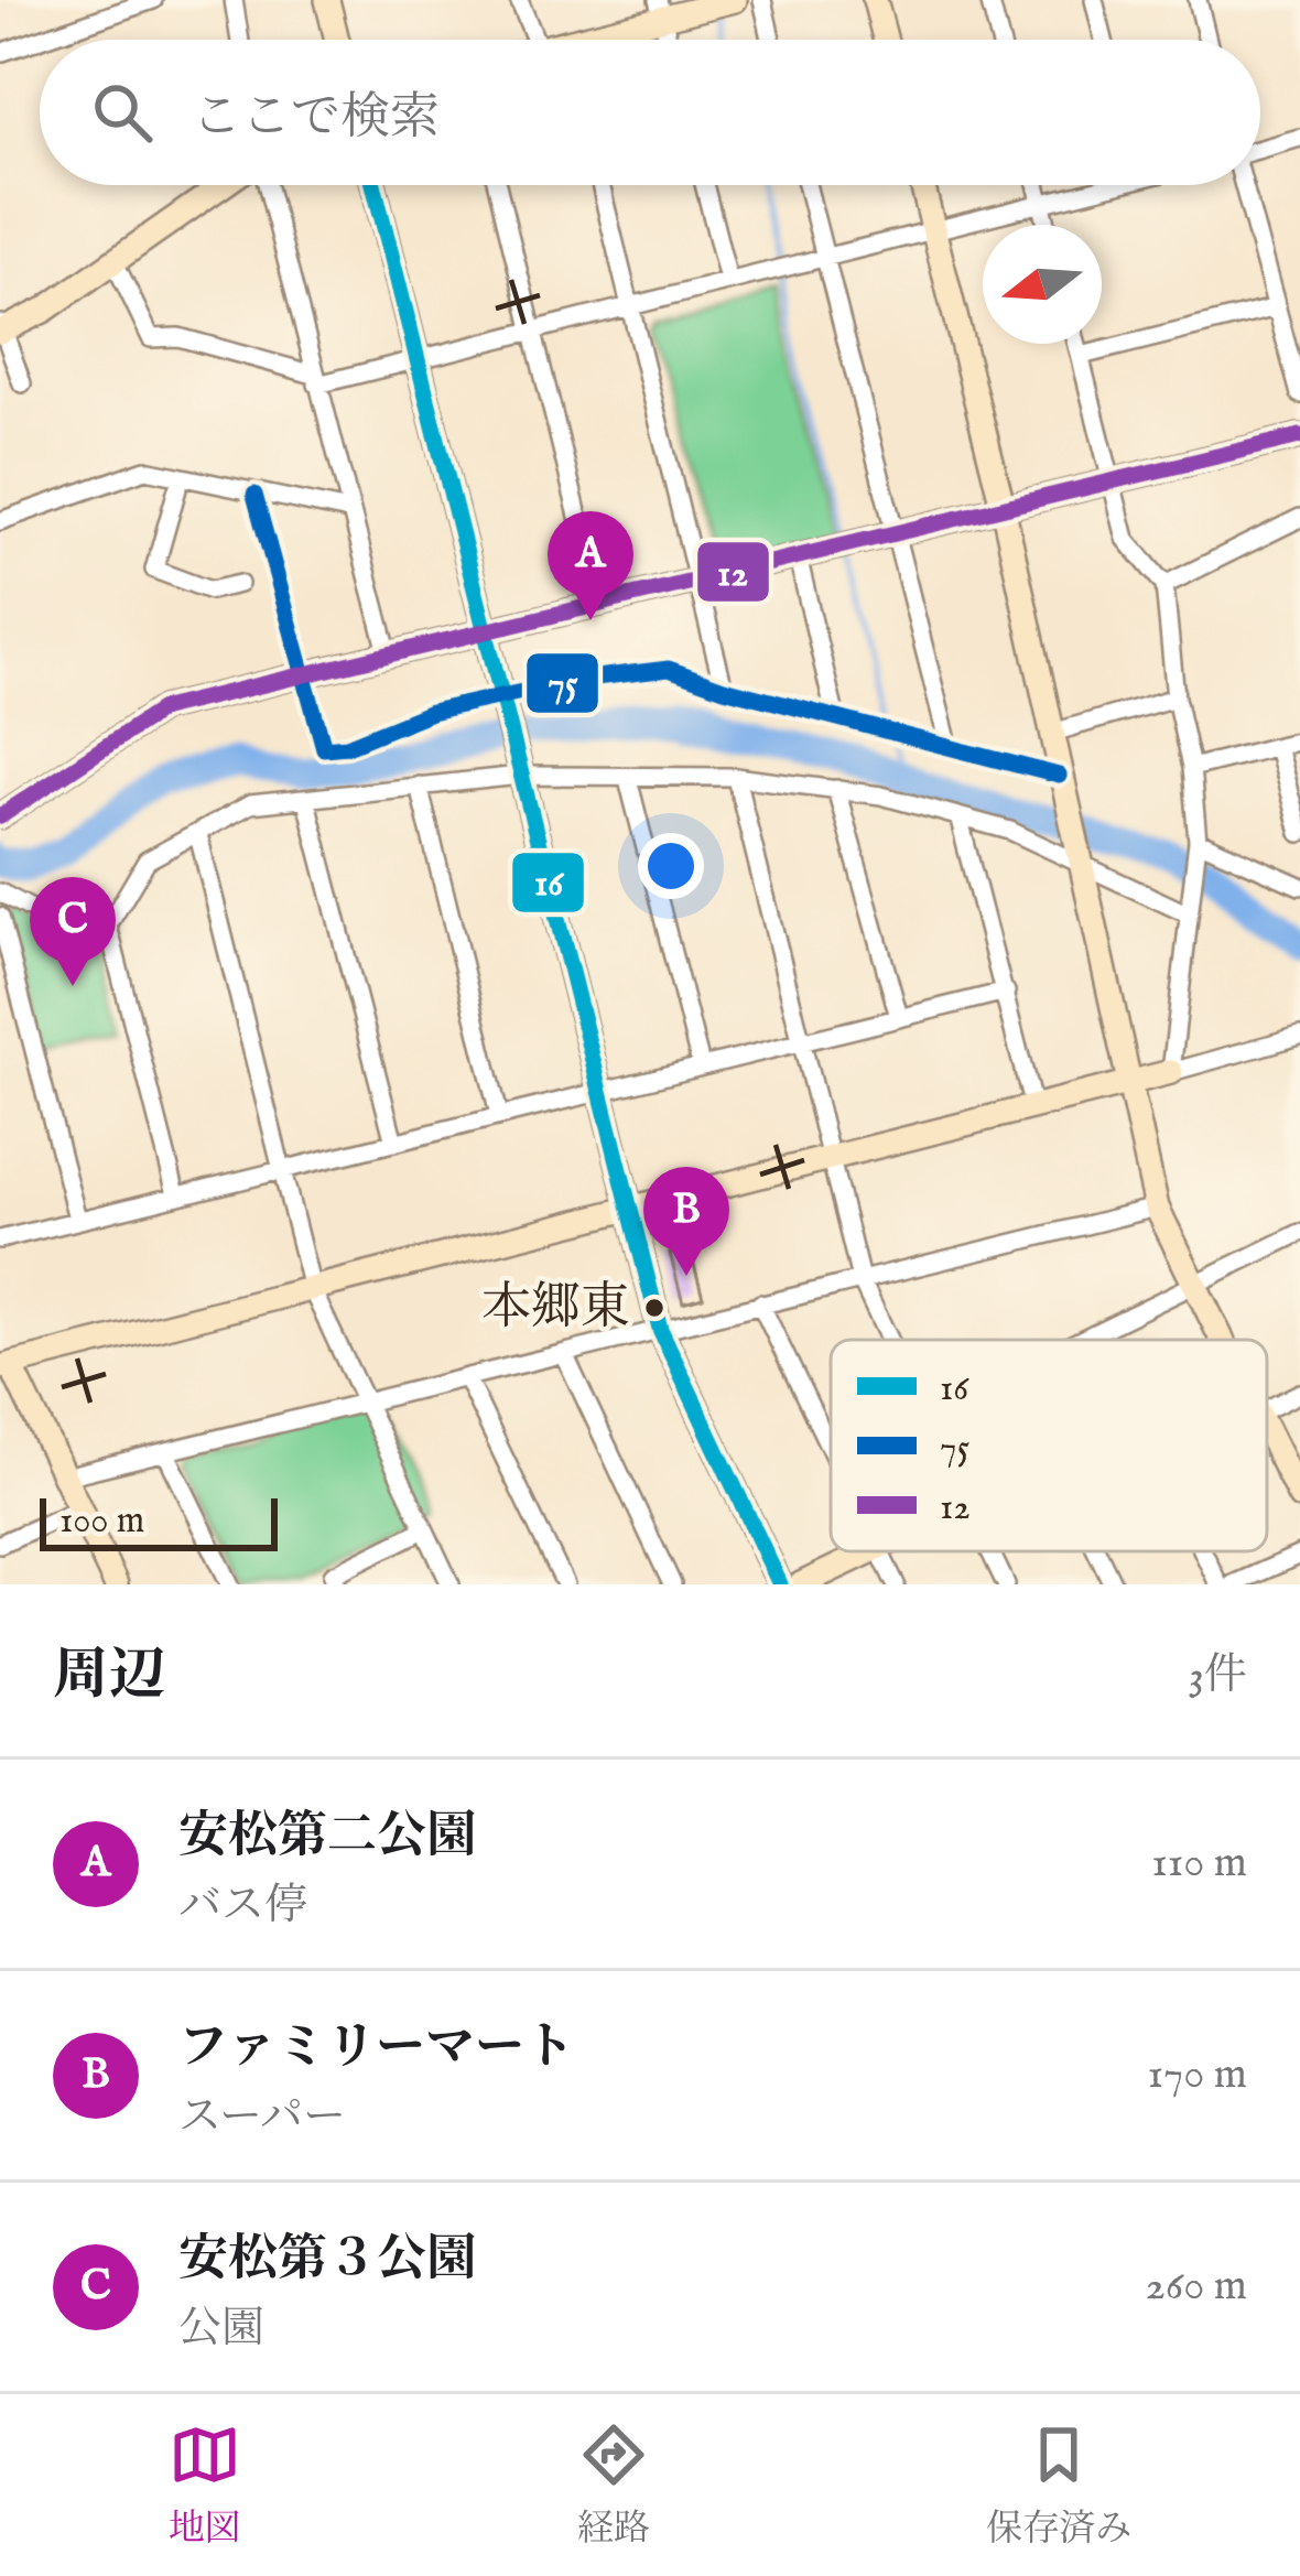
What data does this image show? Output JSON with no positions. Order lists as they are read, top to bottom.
{
  "places": ["本郷東"],
  "lines": ["transit line 16", "transit line 12", "transit line 75"],
  "legend": ["16", "75", "12"],
  "scale_bar": "100 m",
  "north": "left",
  "page": {
    "search": "ここで検索",
    "pins": ["A", "C", "B"],
    "scale": "100 m",
    "heading": ["周辺", "3件"],
    "list": [
      {
        "mark": "A",
        "name": "安松第二公園",
        "note": "バス停",
        "value": "110 m"
      },
      {
        "mark": "B",
        "name": "ファミリーマート",
        "note": "スーパー",
        "value": "170 m"
      },
      {
        "mark": "C",
        "name": "安松第３公園",
        "note": "公園",
        "value": "260 m"
      }
    ],
    "nav": ["地図", "経路", "保存済み"]
  }
}
